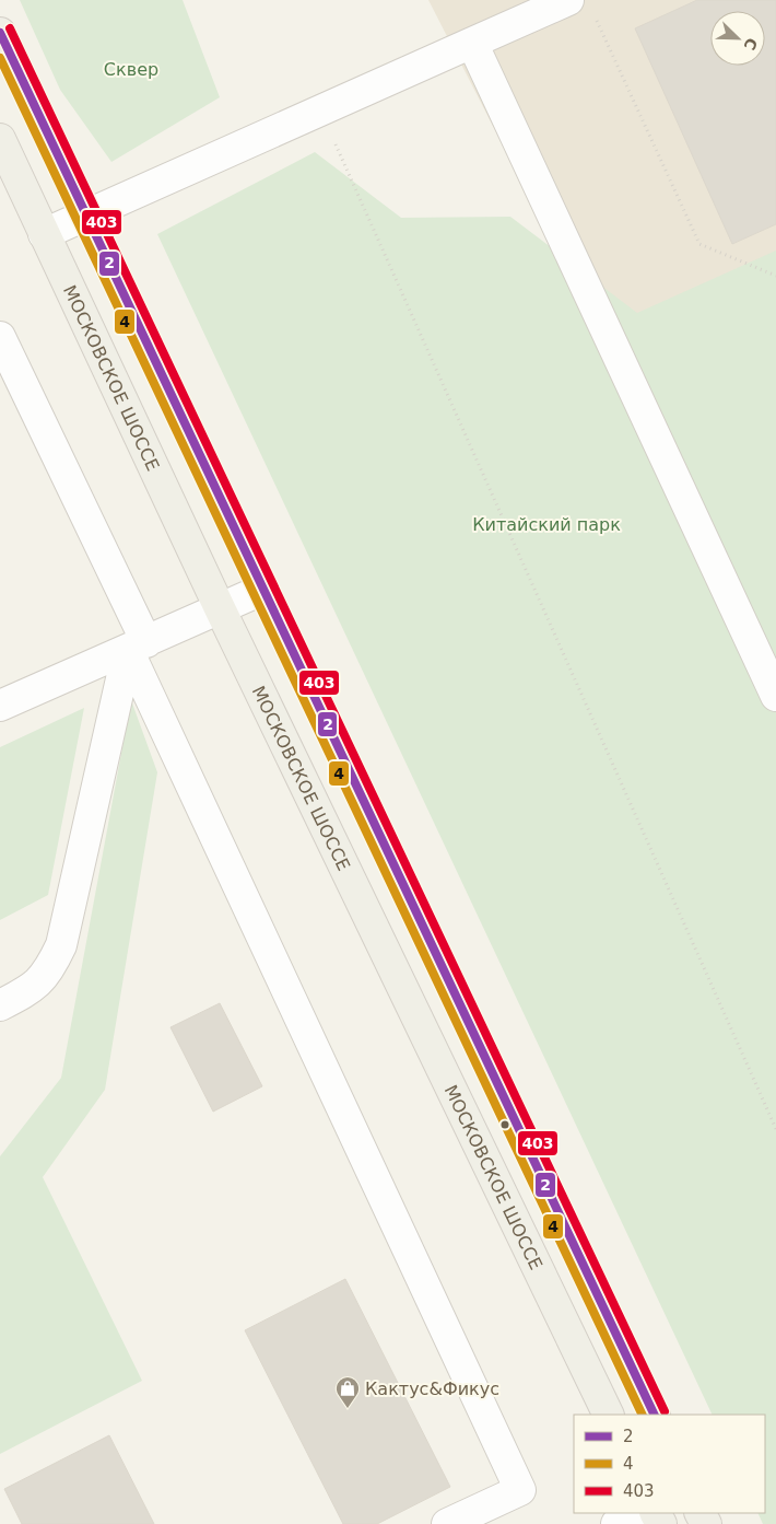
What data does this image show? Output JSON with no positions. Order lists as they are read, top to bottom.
{
  "streets": {
    "main road": ["МОСКОВСКОЕ ШОССЕ"]
  },
  "parks": ["Сквер", "Китайский парк"],
  "places": {
    "shop": ["Кактус&Фикус"]
  },
  "lines": ["transit line 403", "transit line 2", "transit line 4"],
  "legend": ["2", "4", "403"],
  "north": "bottom right"
}
